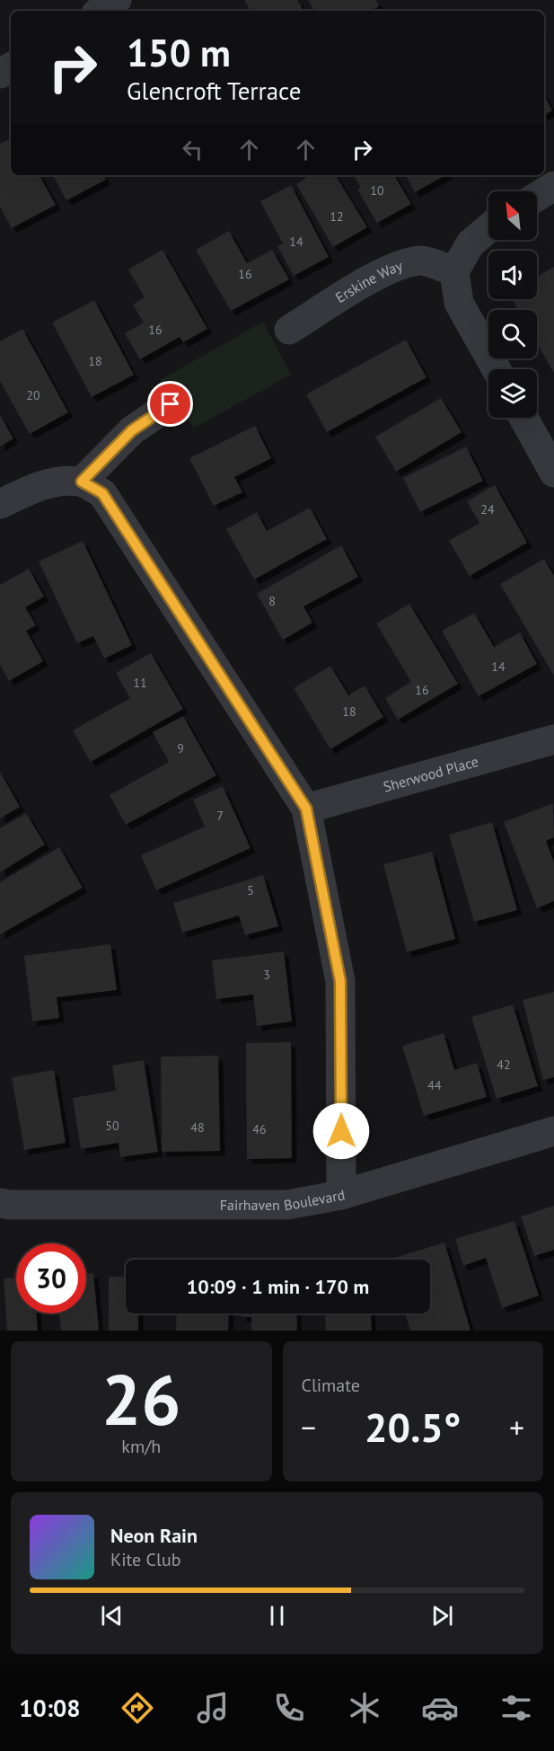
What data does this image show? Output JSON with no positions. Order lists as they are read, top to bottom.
{
  "streets": {
    "street": ["Erskine Way", "Sherwood Place", "Fairhaven Boulevard"]
  },
  "house_numbers": [
    "10",
    "12",
    "14",
    "16",
    "16",
    "18",
    "20",
    "24",
    "8",
    "14",
    "11",
    "16",
    "18",
    "9",
    "7",
    "5",
    "3",
    "42",
    "44",
    "50",
    "48",
    "46"
  ],
  "north": "top left",
  "page": {
    "turn": ["150 m", "Glencroft Terrace"],
    "limit": "30",
    "trip": "10:09 · 1 min · 170 m",
    "tile": [
      ["26", "km/h"],
      "Climate"
    ],
    "heat": ["−", "20.5°", "+"],
    "song": ["Neon Rain", "Kite Club"],
    "tabs": "10:08"
  }
}
